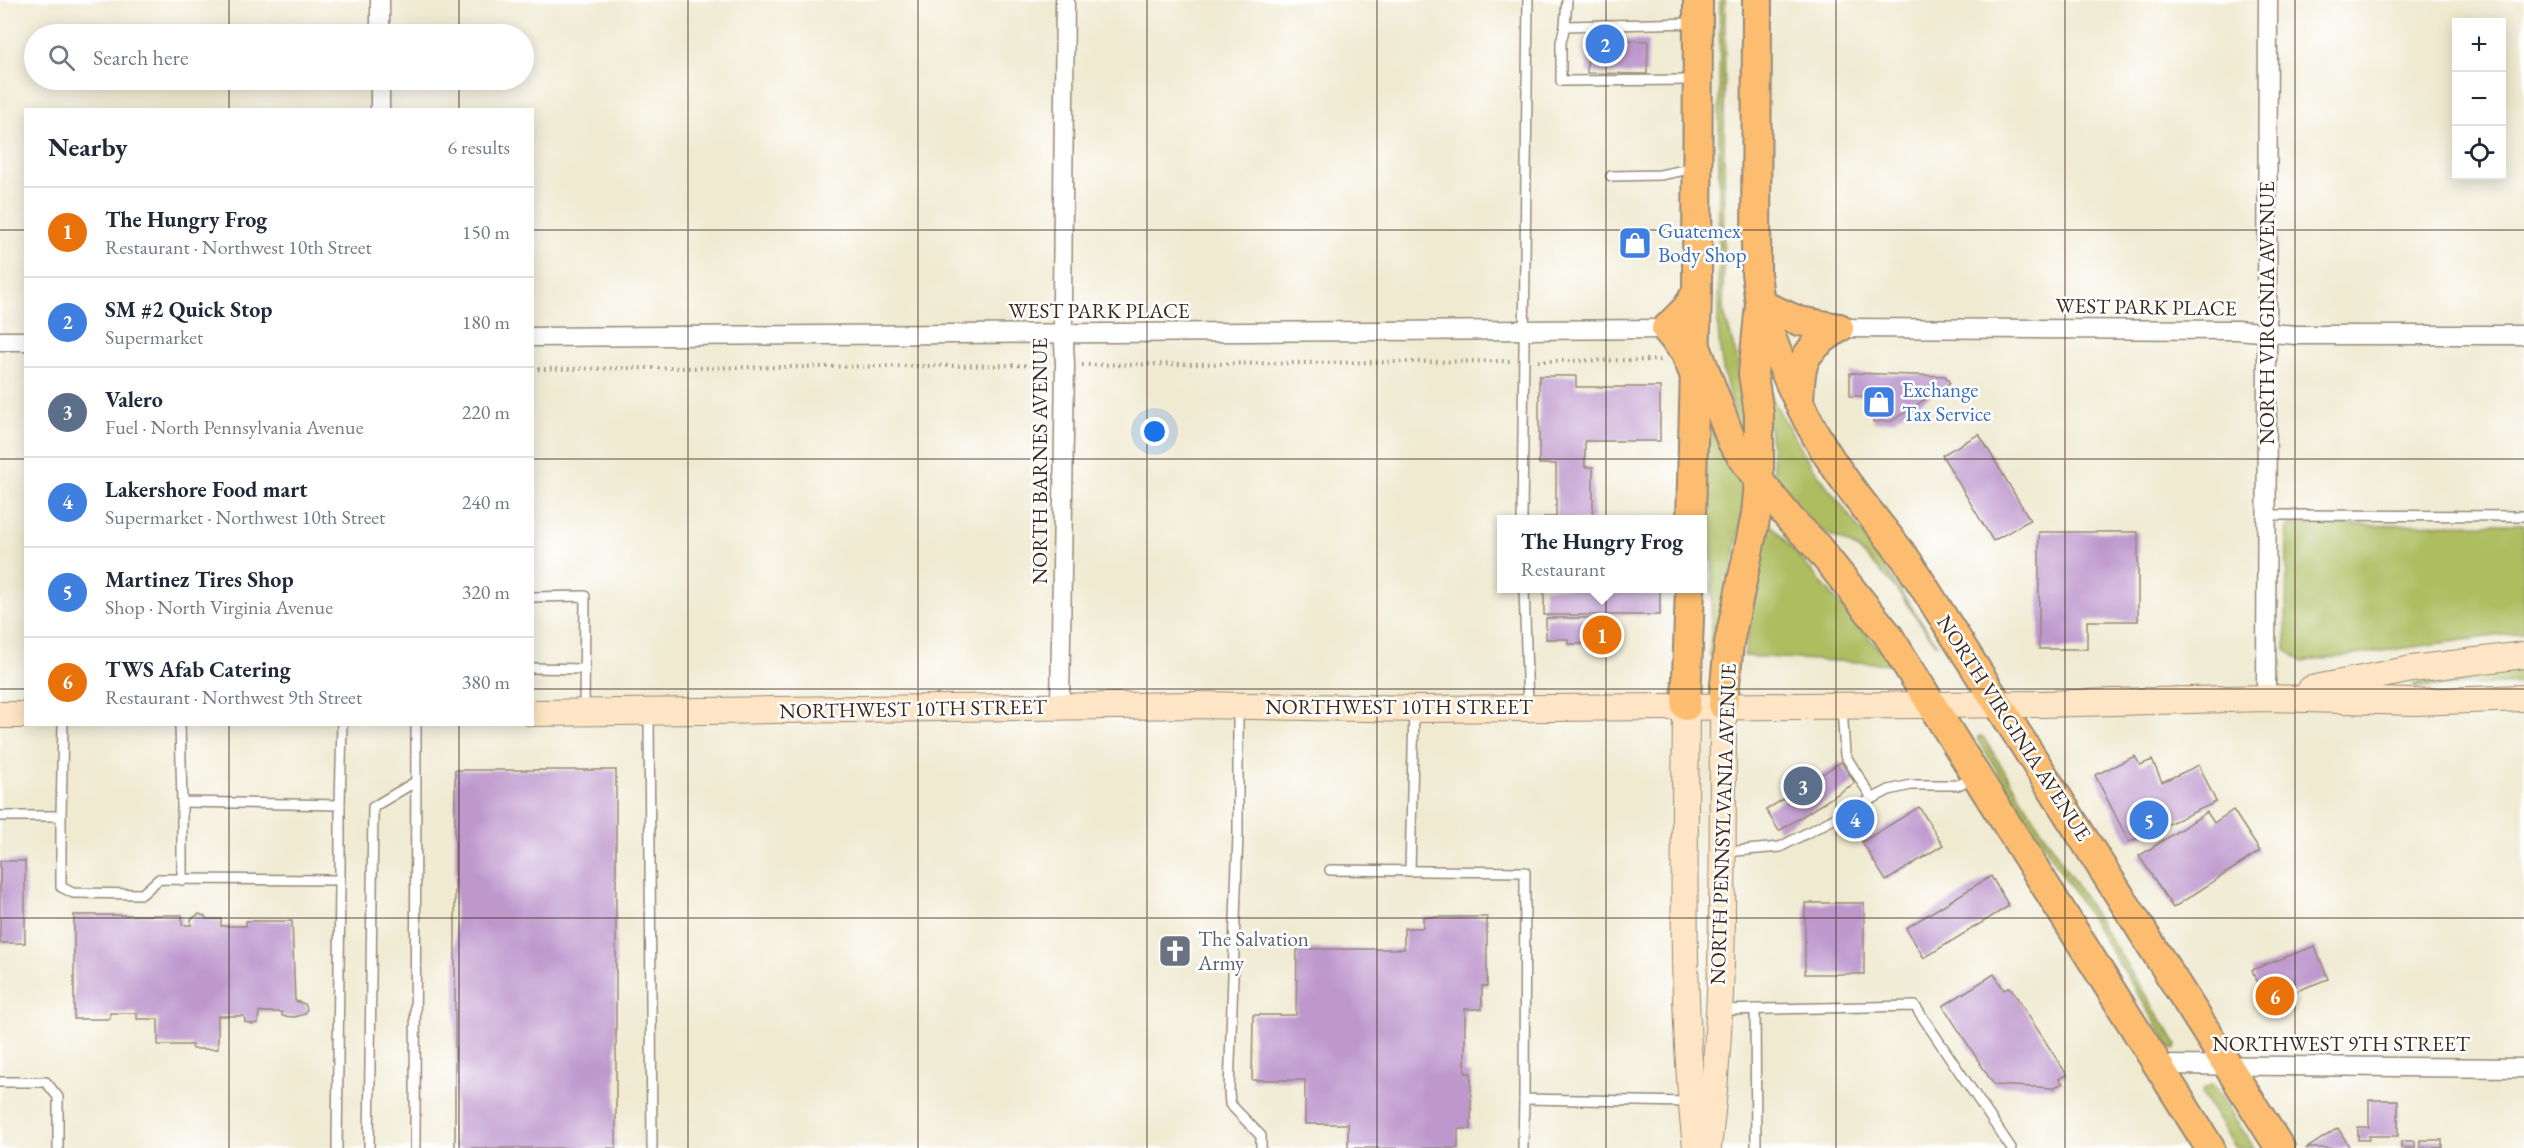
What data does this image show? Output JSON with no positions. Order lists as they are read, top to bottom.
{
  "streets": {
    "main road": ["NORTH VIRGINIA AVENUE", "NORTHWEST 10TH STREET", "NORTH PENNSYLVANIA AVENUE"],
    "street": ["WEST PARK PLACE", "NORTH BARNES AVENUE", "NORTHWEST 9TH STREET"]
  },
  "crossings": [
    ["WEST PARK PLACE", "NORTH VIRGINIA AVENUE"],
    ["WEST PARK PLACE", "NORTH BARNES AVENUE"],
    ["NORTH VIRGINIA AVENUE", "NORTHWEST 10TH STREET"],
    ["NORTH VIRGINIA AVENUE", "NORTH PENNSYLVANIA AVENUE"],
    ["NORTH VIRGINIA AVENUE", "NORTHWEST 9TH STREET"],
    ["NORTH BARNES AVENUE", "NORTHWEST 10TH STREET"],
    ["NORTHWEST 10TH STREET", "NORTH PENNSYLVANIA AVENUE"]
  ],
  "places": {
    "shop": ["Guatemex Body Shop", "Exchange Tax Service"],
    "church": ["The Salvation Army"]
  },
  "page": {
    "map_buttons": ["+", "−"],
    "pins": [
      "2",
      "1",
      "3",
      "4",
      "5",
      "6"
    ],
    "search": "Search here",
    "heading": ["Nearby", "6 results"],
    "list": [
      {
        "mark": "1",
        "name": "The Hungry Frog",
        "note": "Restaurant · Northwest 10th Street",
        "value": "150 m"
      },
      {
        "mark": "2",
        "name": "SM #2 Quick Stop",
        "note": "Supermarket",
        "value": "180 m"
      },
      {
        "mark": "3",
        "name": "Valero",
        "note": "Fuel · North Pennsylvania Avenue",
        "value": "220 m"
      },
      {
        "mark": "4",
        "name": "Lakershore Food mart",
        "note": "Supermarket · Northwest 10th Street",
        "value": "240 m"
      },
      {
        "mark": "5",
        "name": "Martinez Tires Shop",
        "note": "Shop · North Virginia Avenue",
        "value": "320 m"
      },
      {
        "mark": "6",
        "name": "TWS Afab Catering",
        "note": "Restaurant · Northwest 9th Street",
        "value": "380 m"
      }
    ],
    "popup": ["The Hungry Frog", "Restaurant"]
  }
}
